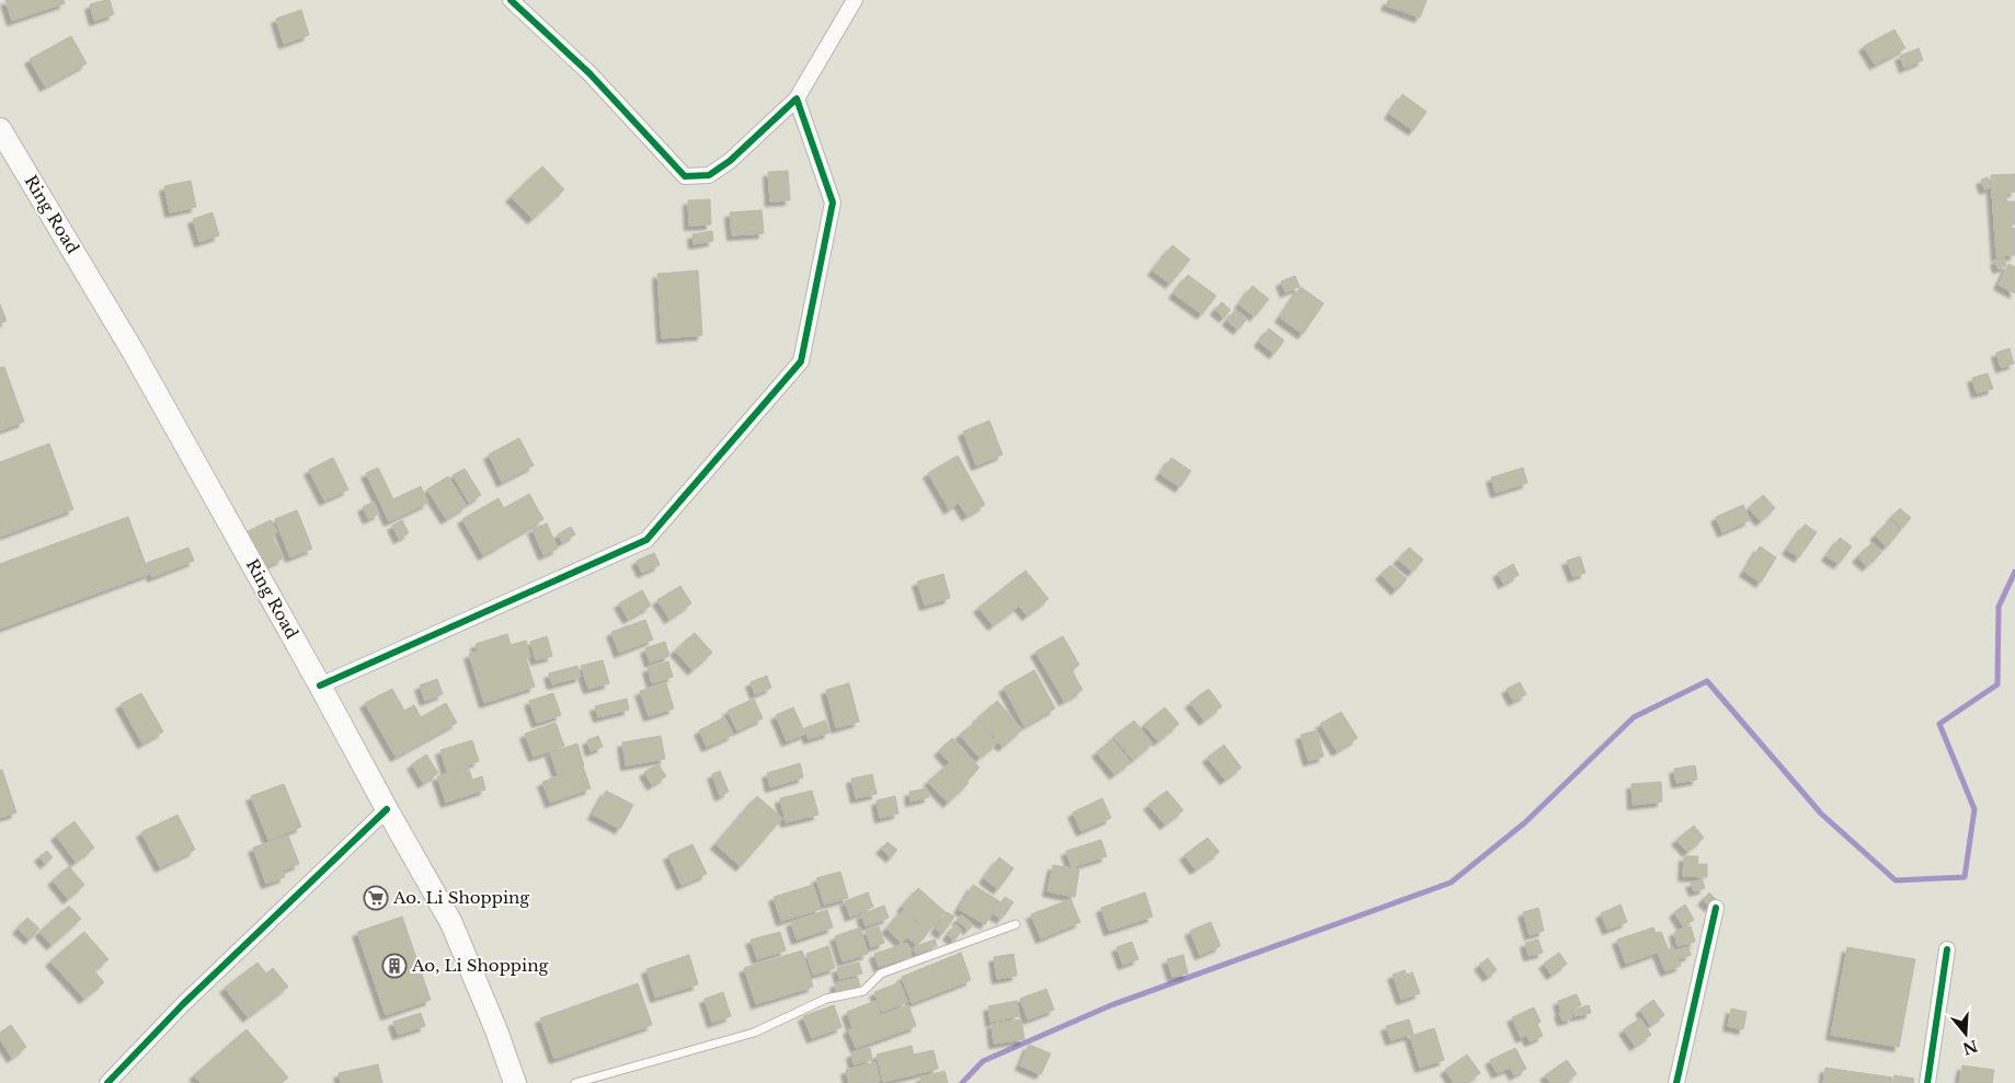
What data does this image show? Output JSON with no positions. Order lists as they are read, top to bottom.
{
  "streets": {
    "main road": ["Ring Road"]
  },
  "places": {
    "supermarket": ["Ao. Li Shopping"],
    "building": ["Ao, Li Shopping"]
  },
  "north": "bottom"
}
